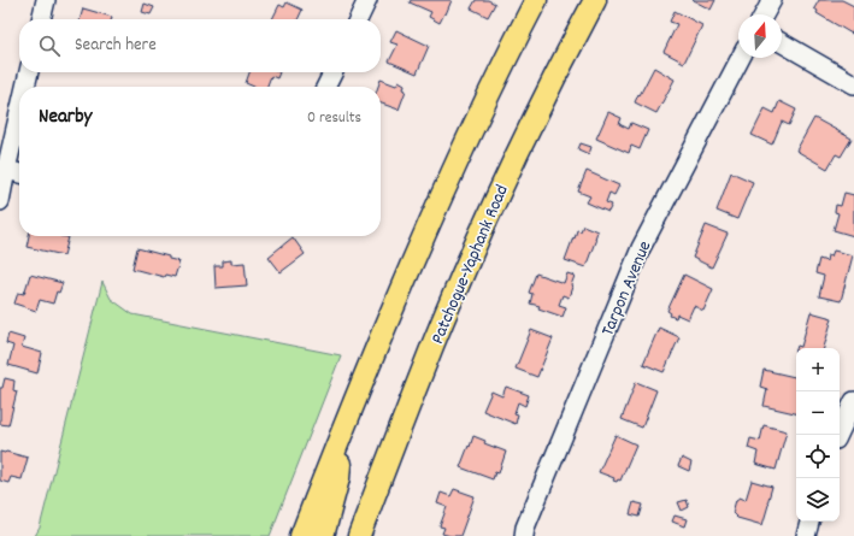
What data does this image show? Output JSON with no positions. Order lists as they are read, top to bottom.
{
  "streets": {
    "main road": ["Patchogue-Yaphank Road"],
    "street": ["Tarpon Avenue"]
  },
  "north": "top",
  "page": {
    "search": "Search here",
    "heading": ["Nearby", "0 results"],
    "map_buttons": ["+", "−"]
  }
}
